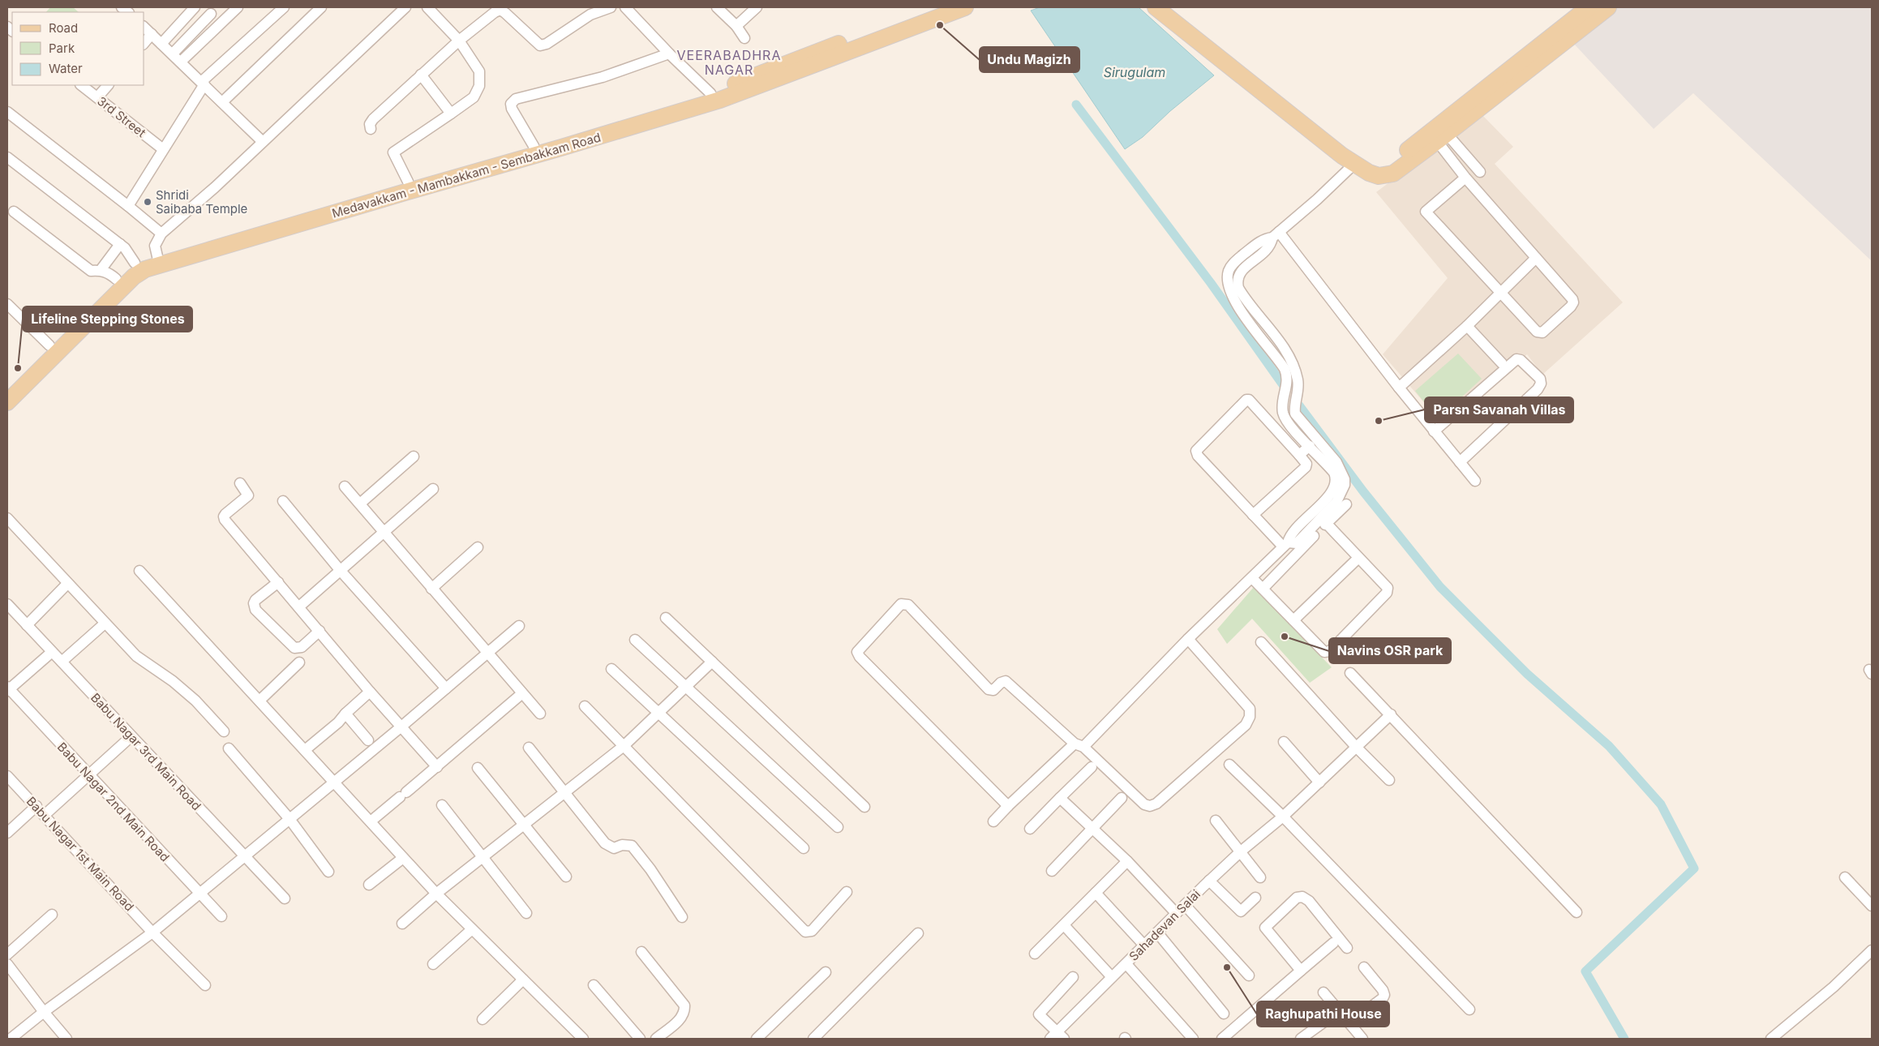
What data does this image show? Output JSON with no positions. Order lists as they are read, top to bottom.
{
  "streets": {
    "main road": ["Medavakkam - Mambakkam - Sembakkam Road"],
    "street": [
      "3rd Street",
      "Babu Nagar 3rd Main Road",
      "Babu Nagar 2nd Main Road",
      "Babu Nagar 1st Main Road",
      "Sahadevan Salai"
    ]
  },
  "districts": ["VEERABADHRA NAGAR"],
  "water": ["Sirugulam"],
  "places": [
    "Undu Magizh",
    "Shridi Saibaba Temple",
    "Lifeline Stepping Stones",
    "Parsn Savanah Villas",
    "Navins OSR park",
    "Raghupathi House"
  ],
  "legend": ["Road", "Park", "Water"]
}
